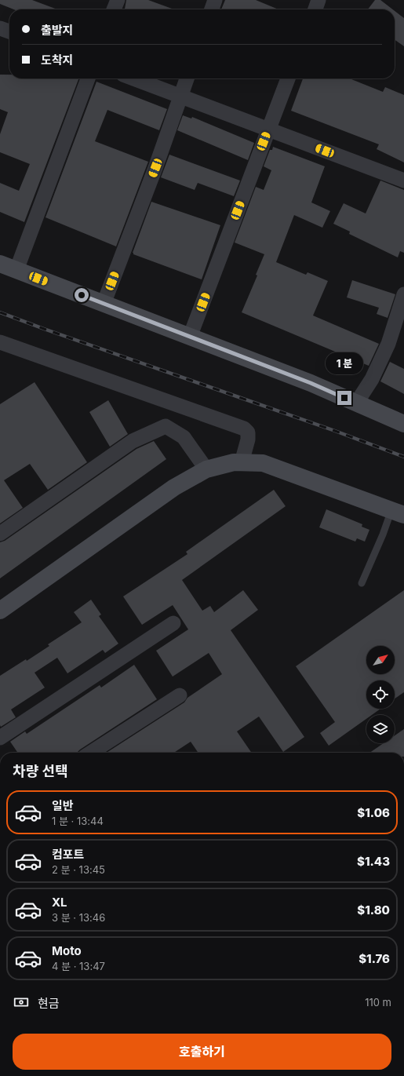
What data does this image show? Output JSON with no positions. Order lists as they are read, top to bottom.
{
  "north": "top right",
  "page": {
    "banner": ["출발지", "도착지"],
    "bubble": "1 분",
    "heading": "차량 선택",
    "list": [
      {
        "name": "일반",
        "note": "1 분 · 13:44",
        "value": "$1.06"
      },
      {
        "name": "컴포트",
        "note": "2 분 · 13:45",
        "value": "$1.43"
      },
      {
        "name": "XL",
        "note": "3 분 · 13:46",
        "value": "$1.80"
      },
      {
        "name": "Moto",
        "note": "4 분 · 13:47",
        "value": "$1.76"
      }
    ],
    "pay": ["현금", "110 m"],
    "buttons": "호출하기"
  }
}
